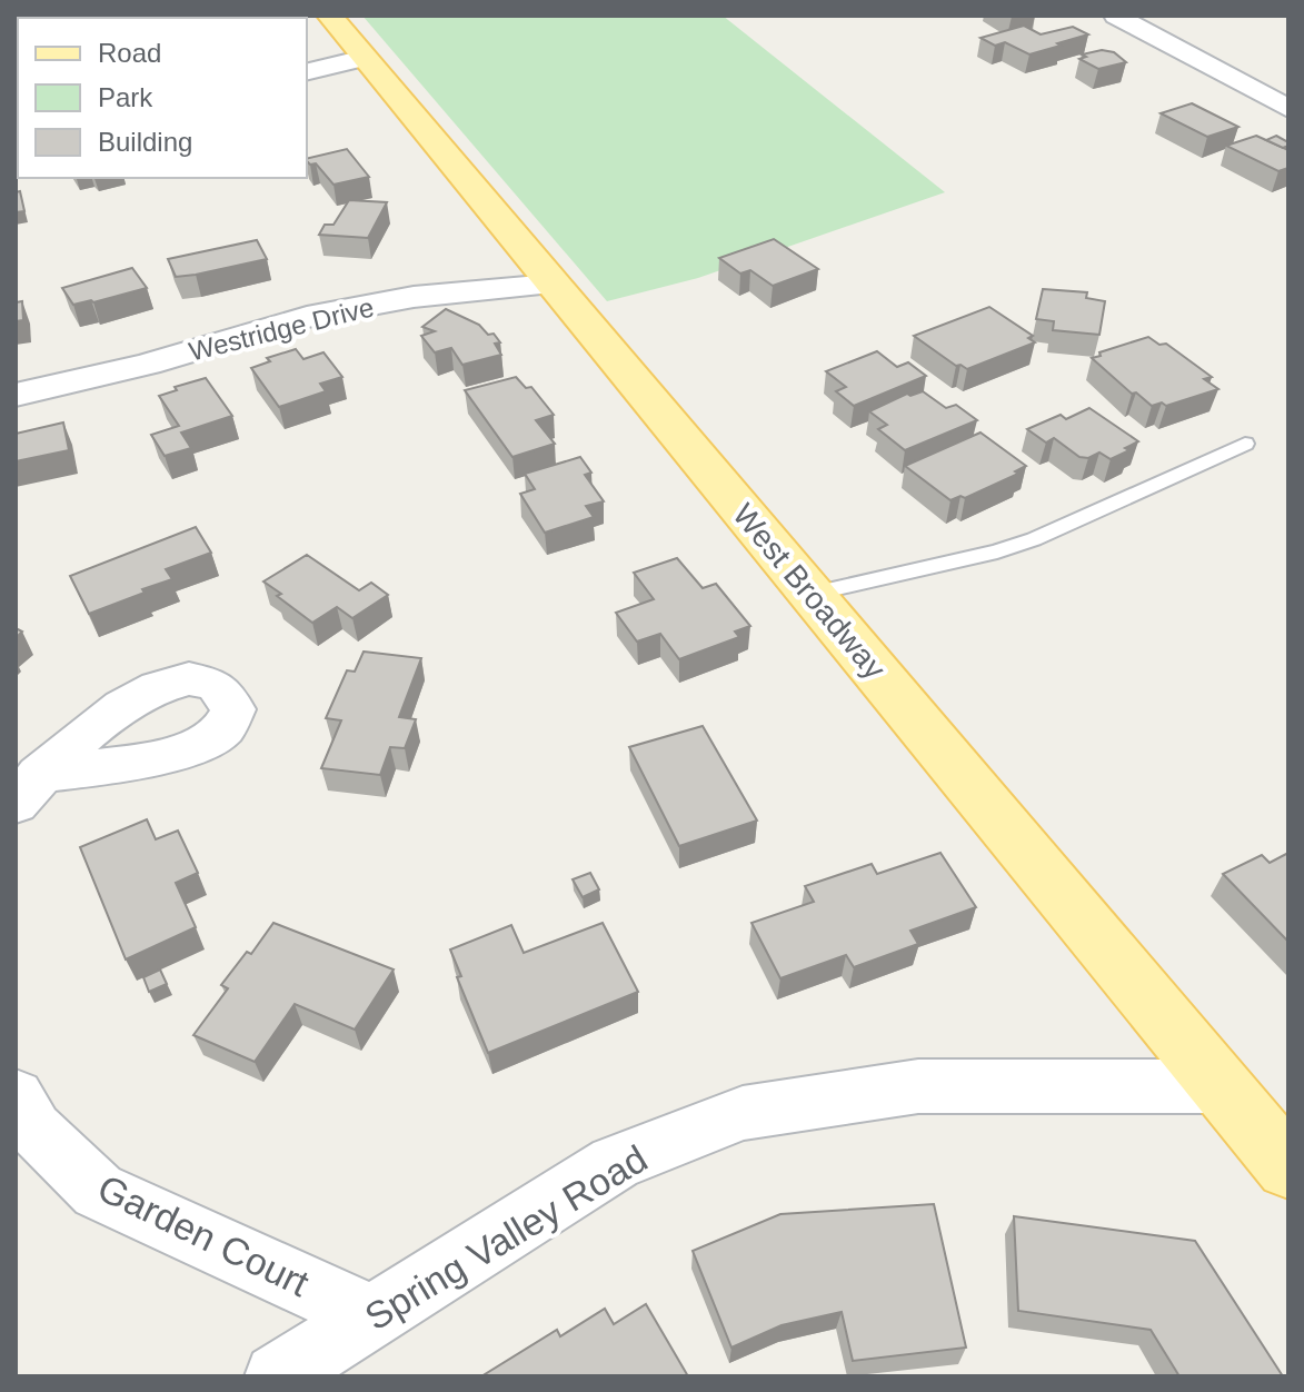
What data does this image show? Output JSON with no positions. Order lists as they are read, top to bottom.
{
  "streets": {
    "main road": ["West Broadway"],
    "street": ["Westridge Drive", "Garden Court", "Spring Valley Road"]
  },
  "crossings": [
    ["Westridge Drive", "West Broadway"],
    ["West Broadway", "Spring Valley Road"],
    ["Garden Court", "Spring Valley Road"]
  ],
  "legend": ["Road", "Park", "Building"]
}
